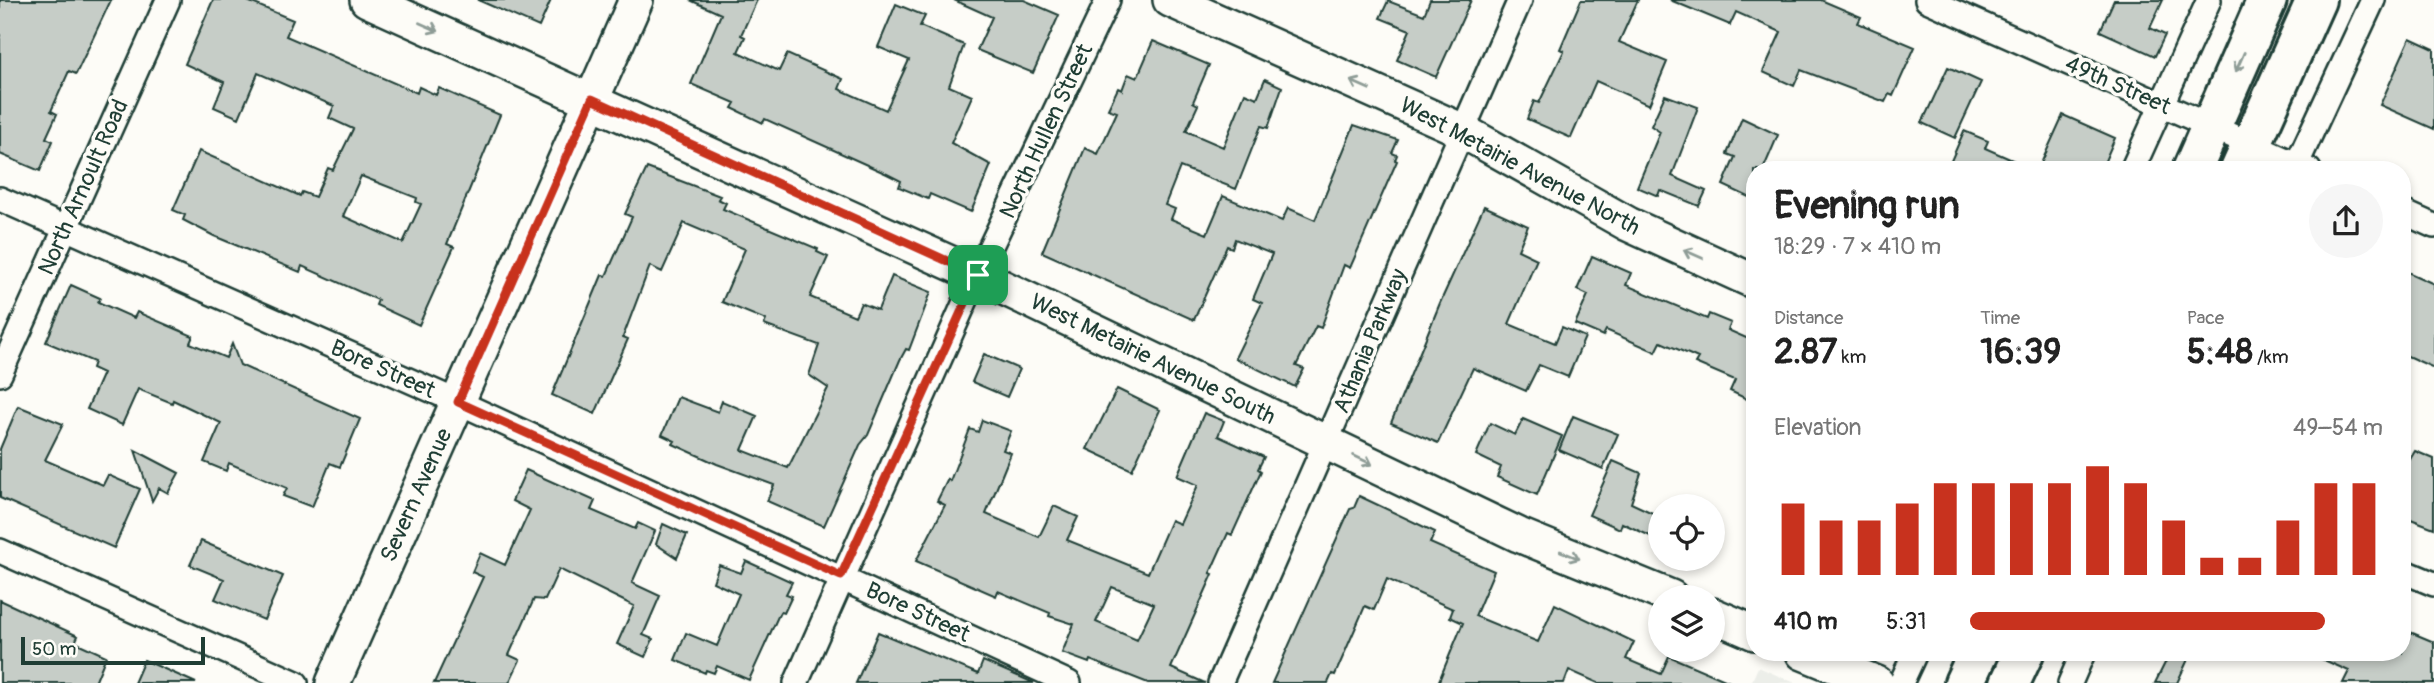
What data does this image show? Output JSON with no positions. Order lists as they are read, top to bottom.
{
  "streets": {
    "main road": ["West Metairie Avenue North", "West Metairie Avenue South", "Severn Avenue"],
    "street": [
      "49th Street",
      "North Hullen Street",
      "North Arnoult Road",
      "Athania Parkway",
      "Bore Street"
    ]
  },
  "crossings": [
    ["North Hullen Street", "West Metairie Avenue South"],
    ["North Hullen Street", "Bore Street"],
    ["West Metairie Avenue North", "Athania Parkway"],
    ["North Arnoult Road", "Bore Street"],
    ["Athania Parkway", "West Metairie Avenue South"],
    ["West Metairie Avenue South", "Severn Avenue"],
    ["Bore Street", "Severn Avenue"]
  ],
  "one_way": ["West Metairie Avenue North", "West Metairie Avenue South"],
  "scale_bar": "50 m",
  "page": {
    "heading": ["Evening run", "18:29 · 7 × 410 m"],
    "stats": [
      ["Distance", "2.87 km"],
      ["Time", "16:39"],
      ["Pace", "5:48 /km"]
    ],
    "chart": ["Elevation", "49–54 m"],
    "list": [
      {
        "name": "410 m",
        "note": "5:31"
      }
    ],
    "scale": "50 m"
  }
}
